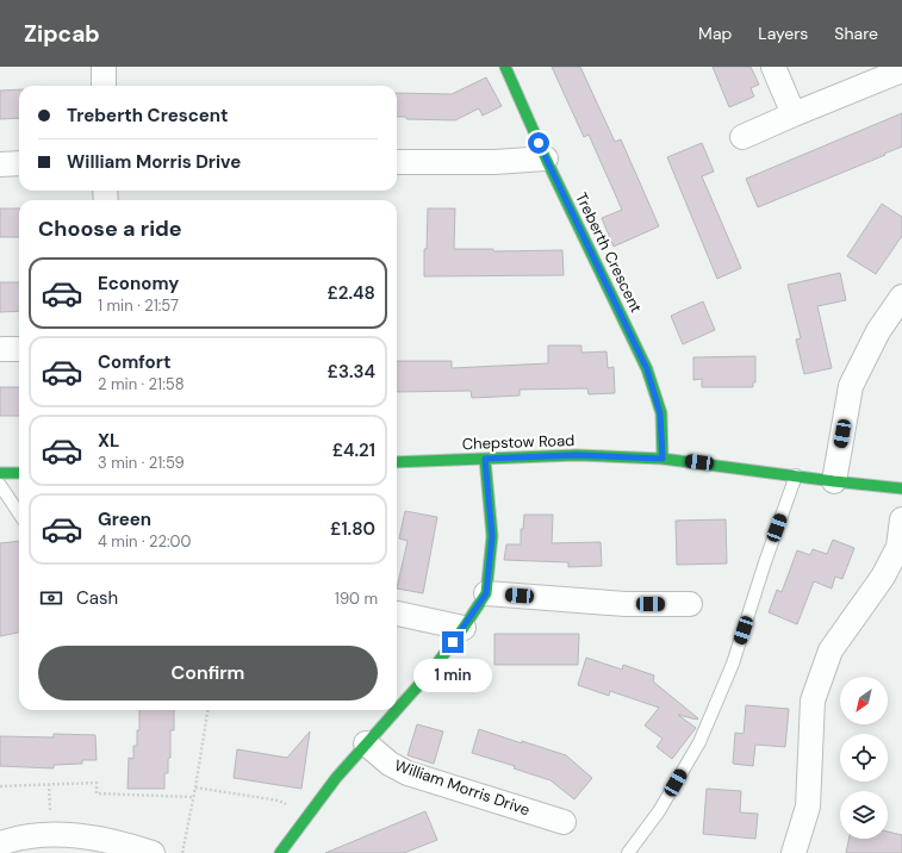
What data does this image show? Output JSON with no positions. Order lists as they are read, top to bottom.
{
  "streets": {
    "street": ["Treberth Crescent", "Chepstow Road", "William Morris Drive"]
  },
  "crossings": [
    ["Treberth Crescent", "Chepstow Road"]
  ],
  "north": "bottom left",
  "page": {
    "header": "Zipcab",
    "nav": ["Map", "Layers", "Share"],
    "banner": ["Treberth Crescent", "William Morris Drive"],
    "heading": "Choose a ride",
    "list": [
      {
        "name": "Economy",
        "note": "1 min · 21:57",
        "value": "£2.48"
      },
      {
        "name": "Comfort",
        "note": "2 min · 21:58",
        "value": "£3.34"
      },
      {
        "name": "XL",
        "note": "3 min · 21:59",
        "value": "£4.21"
      },
      {
        "name": "Green",
        "note": "4 min · 22:00",
        "value": "£1.80"
      }
    ],
    "pay": ["Cash", "190 m"],
    "buttons": "Confirm",
    "bubble": "1 min"
  }
}
